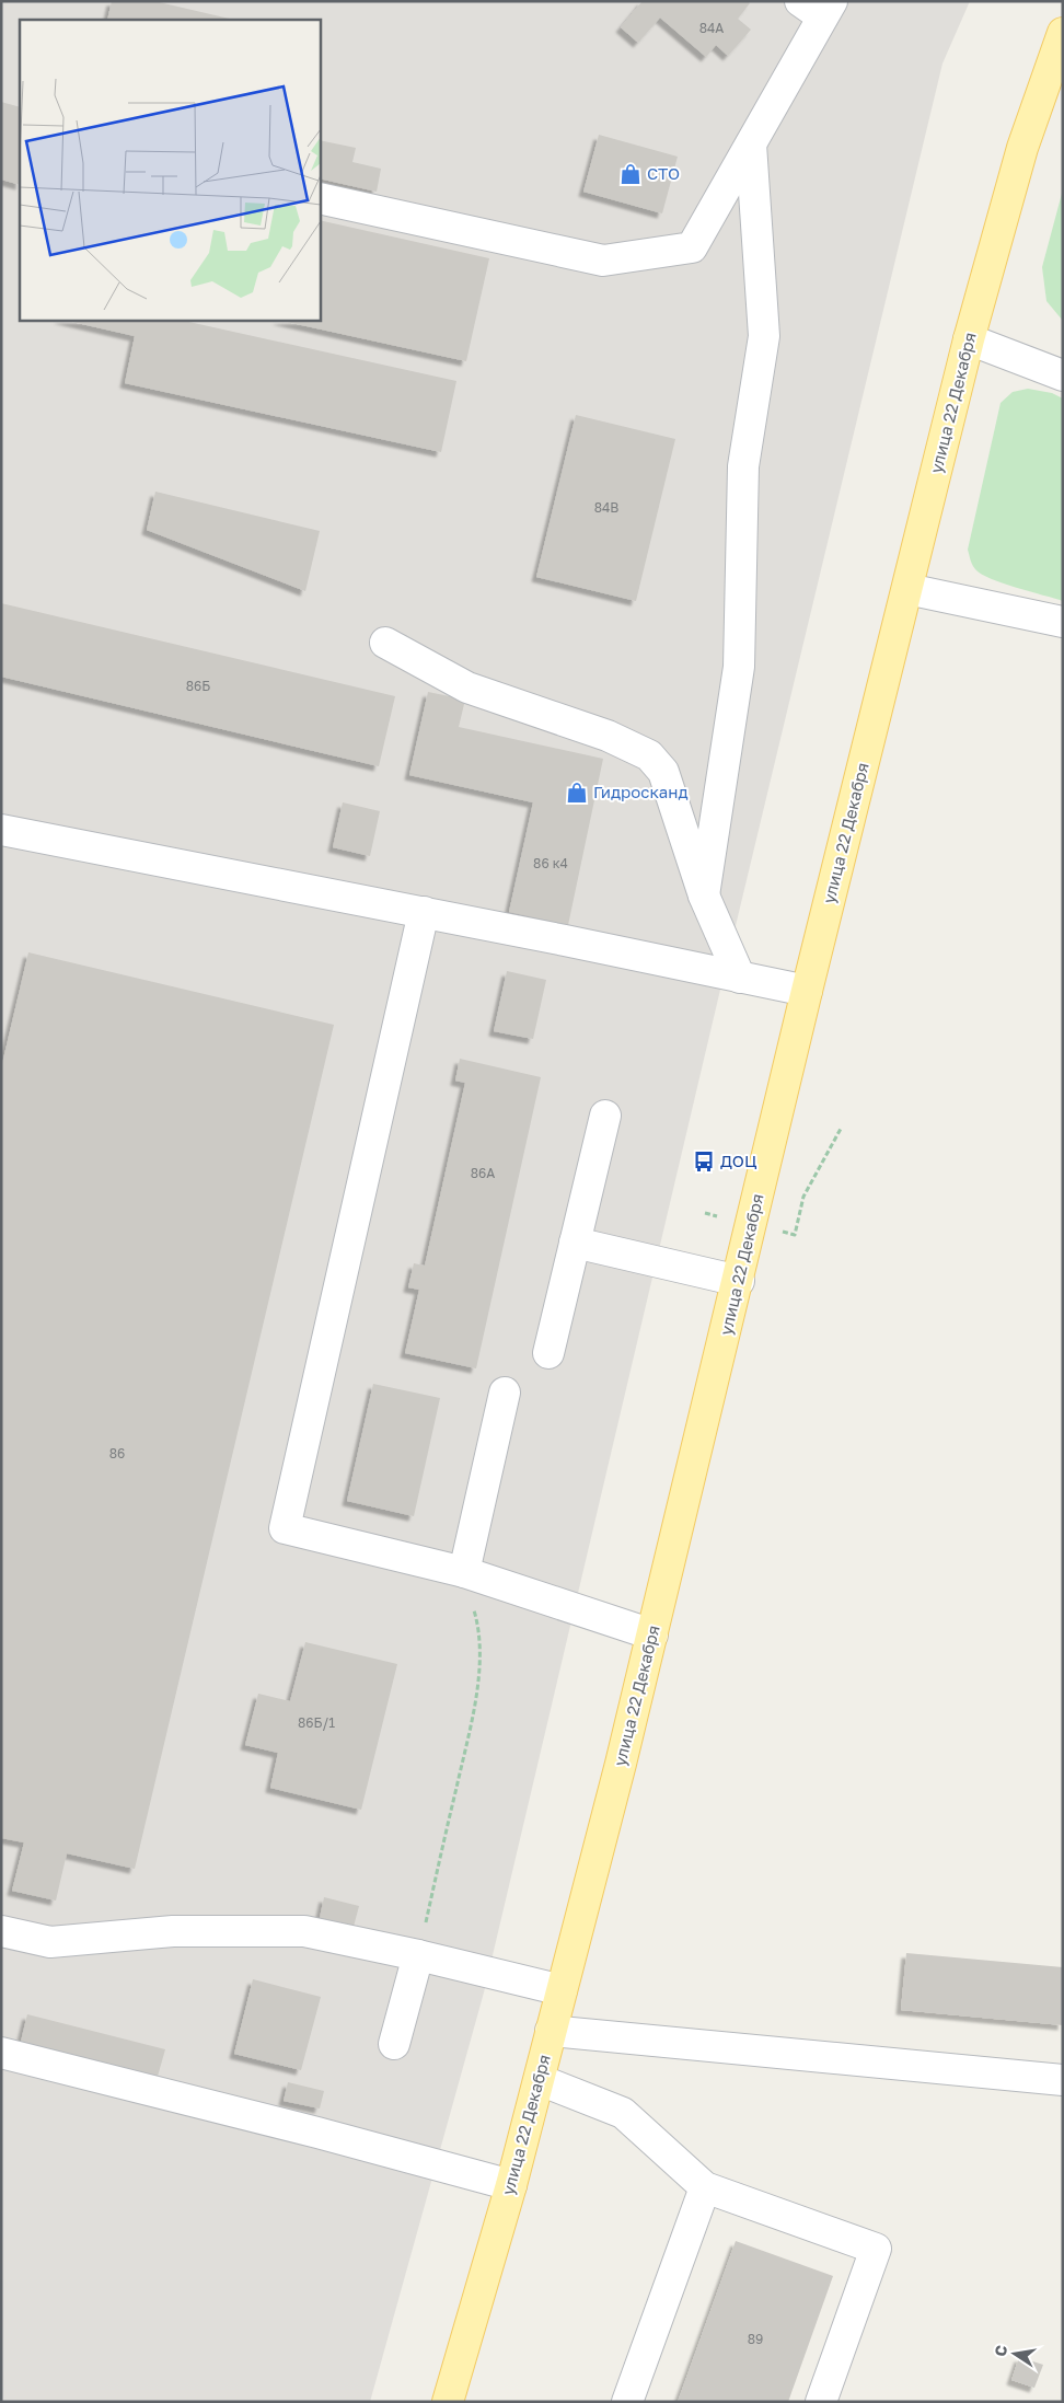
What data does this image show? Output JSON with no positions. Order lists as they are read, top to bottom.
{
  "streets": {
    "main road": ["улица 22 Декабря"]
  },
  "places": {
    "shop": ["СТО", "Гидросканд"],
    "bus stop": ["ДОЦ"]
  },
  "house_numbers": [
    "84А",
    "84В",
    "86Б",
    "86 к4",
    "86А",
    "86",
    "86Б/1",
    "89"
  ],
  "north": "left"
}
